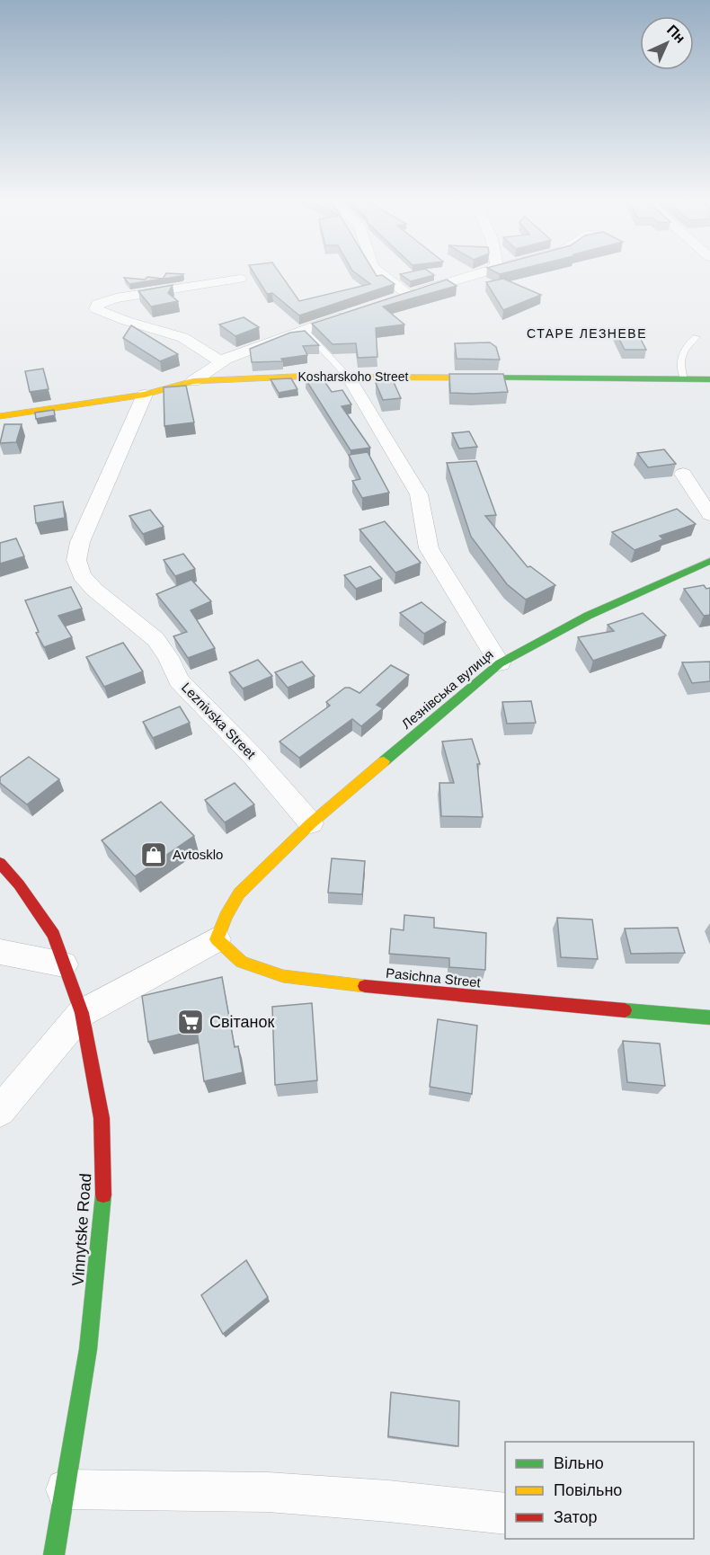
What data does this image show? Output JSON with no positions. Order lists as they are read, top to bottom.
{
  "streets": {
    "street": [
      "Kosharskoho Street",
      "Лезнівська вулиця",
      "Leznivska Street",
      "Pasichna Street",
      "Vinnytske Road"
    ]
  },
  "crossings": [
    ["Kosharskoho Street", "Leznivska Street"],
    ["Лезнівська вулиця", "Leznivska Street"],
    ["Лезнівська вулиця", "Pasichna Street"]
  ],
  "districts": ["СТАРЕ ЛЕЗНЕВЕ"],
  "places": {
    "shop": ["Avtosklo"],
    "supermarket": ["Світанок"]
  },
  "legend": ["Вільно", "Повільно", "Затор"],
  "north": "top right"
}
